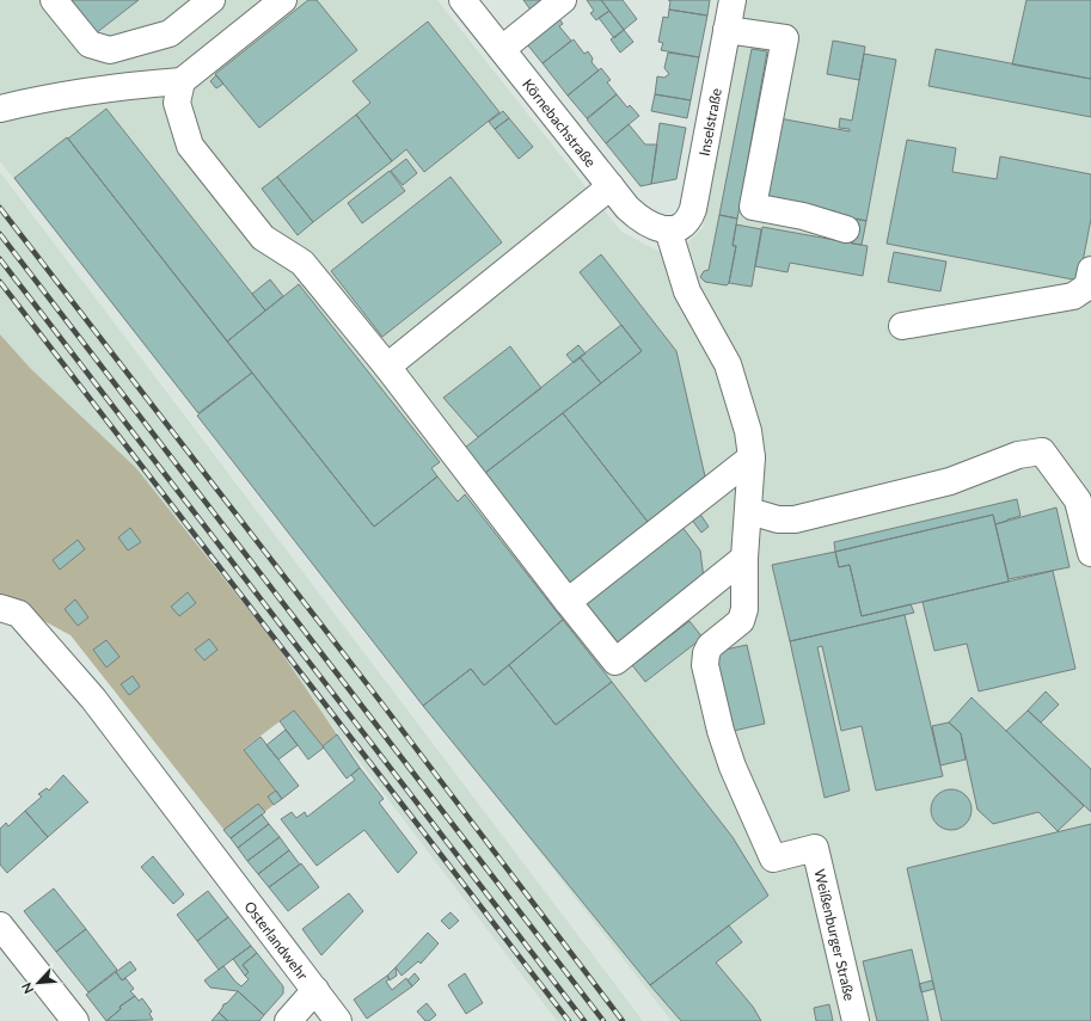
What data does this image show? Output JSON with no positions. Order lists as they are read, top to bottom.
{
  "streets": {
    "street": [
      "Körnebachstraße",
      "Inselstraße",
      "Weißenburger Straße",
      "Osterlandwehr"
    ]
  },
  "crossings": [
    ["Körnebachstraße", "Inselstraße"]
  ],
  "north": "bottom left"
}
